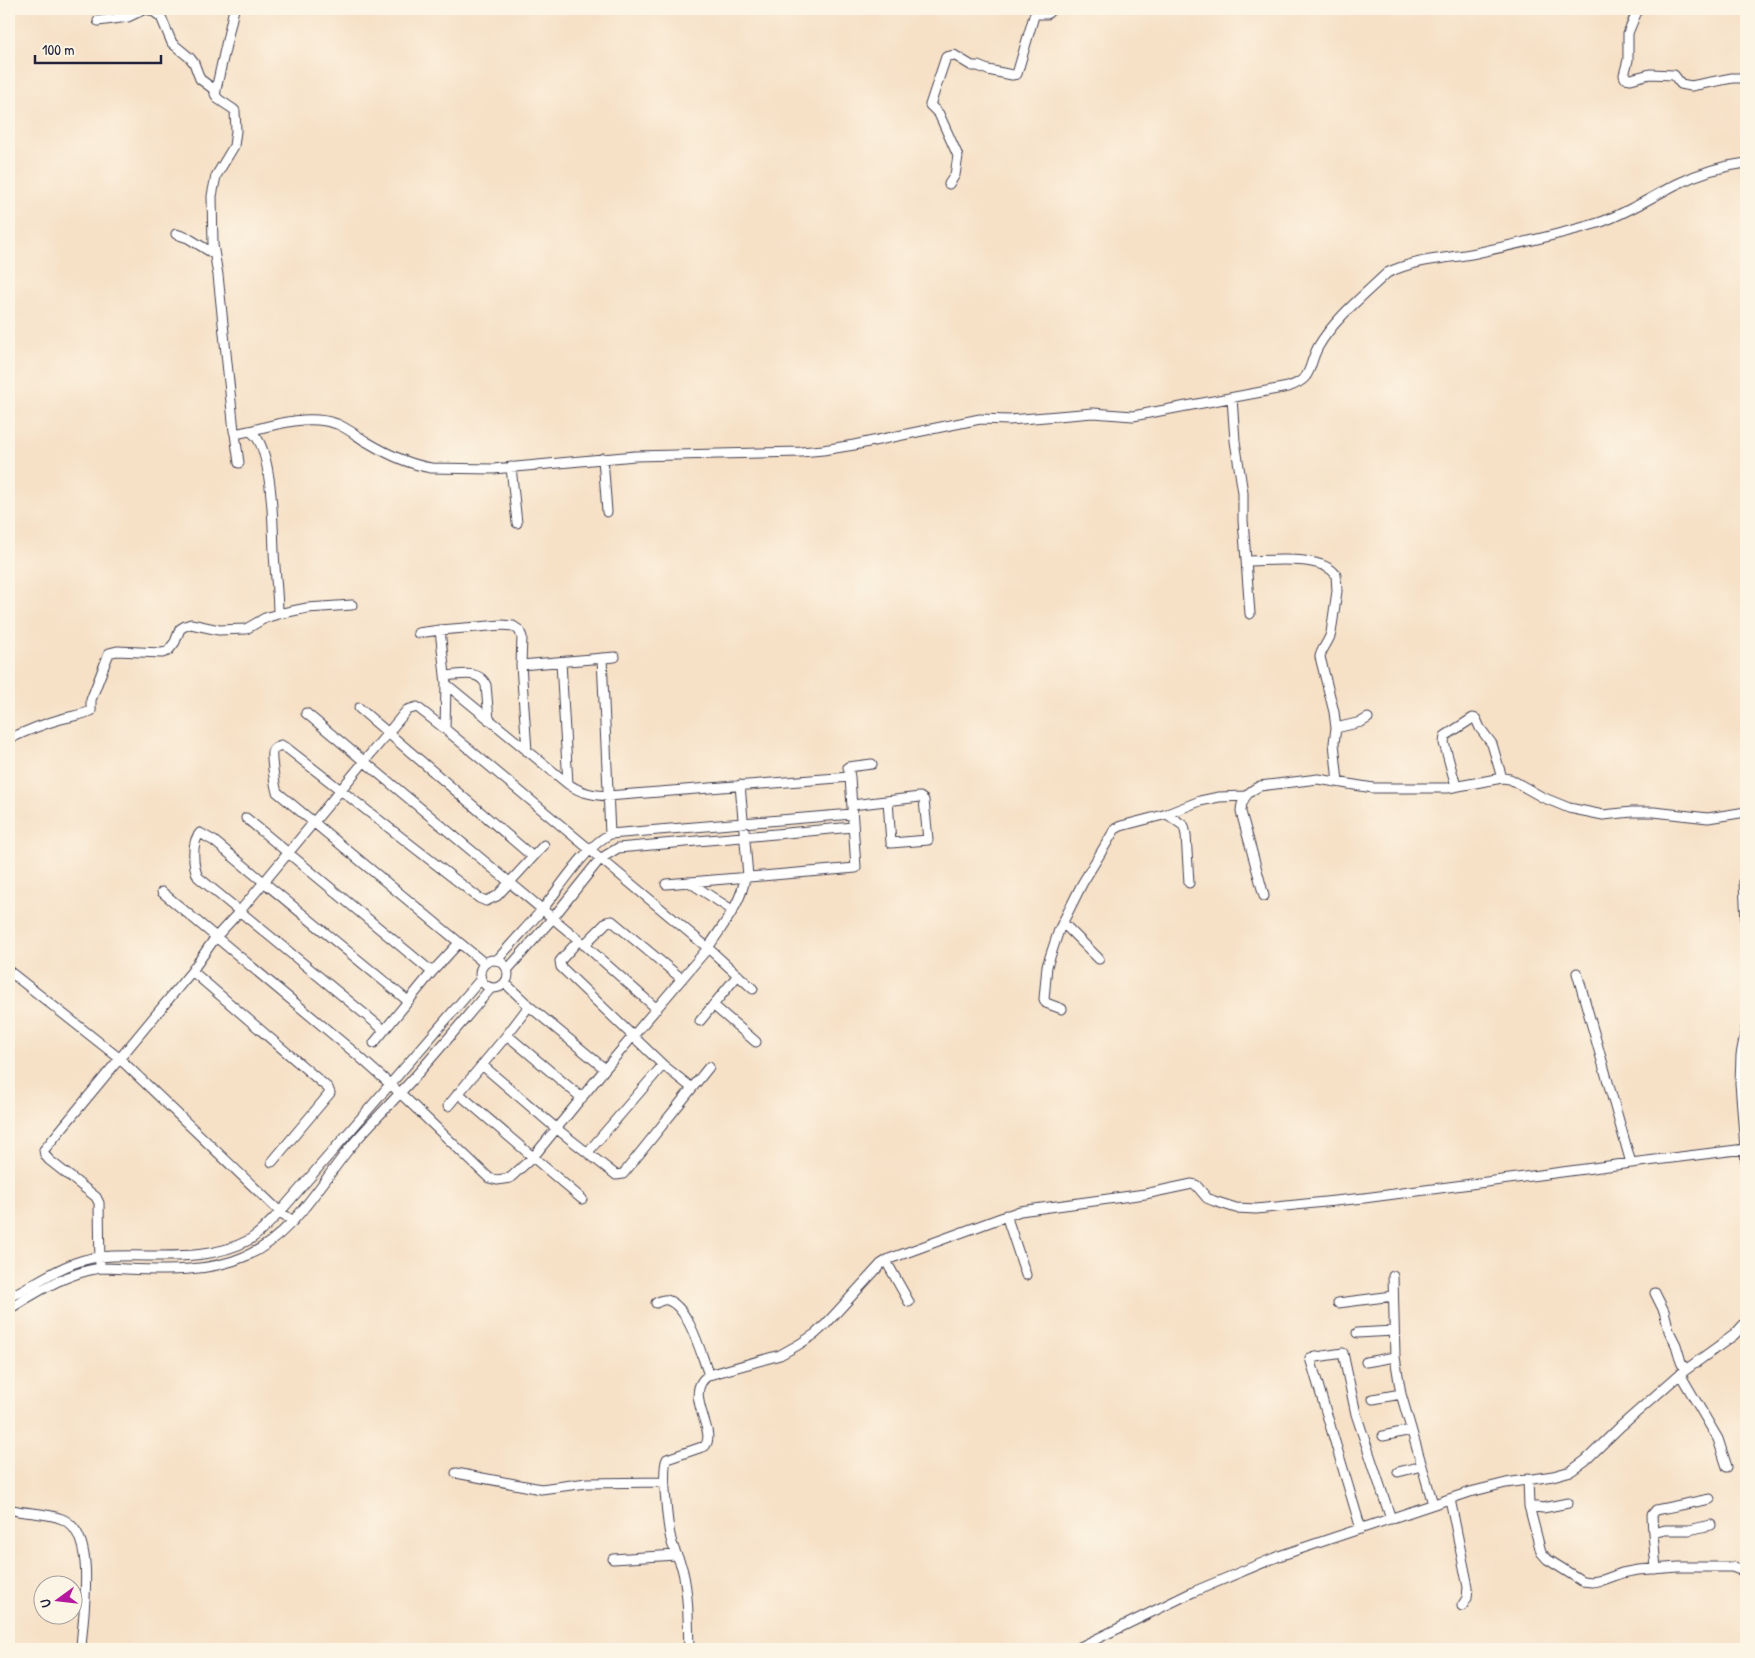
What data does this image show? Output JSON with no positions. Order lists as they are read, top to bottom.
{
  "scale_bar": "100 m",
  "north": "left"
}
